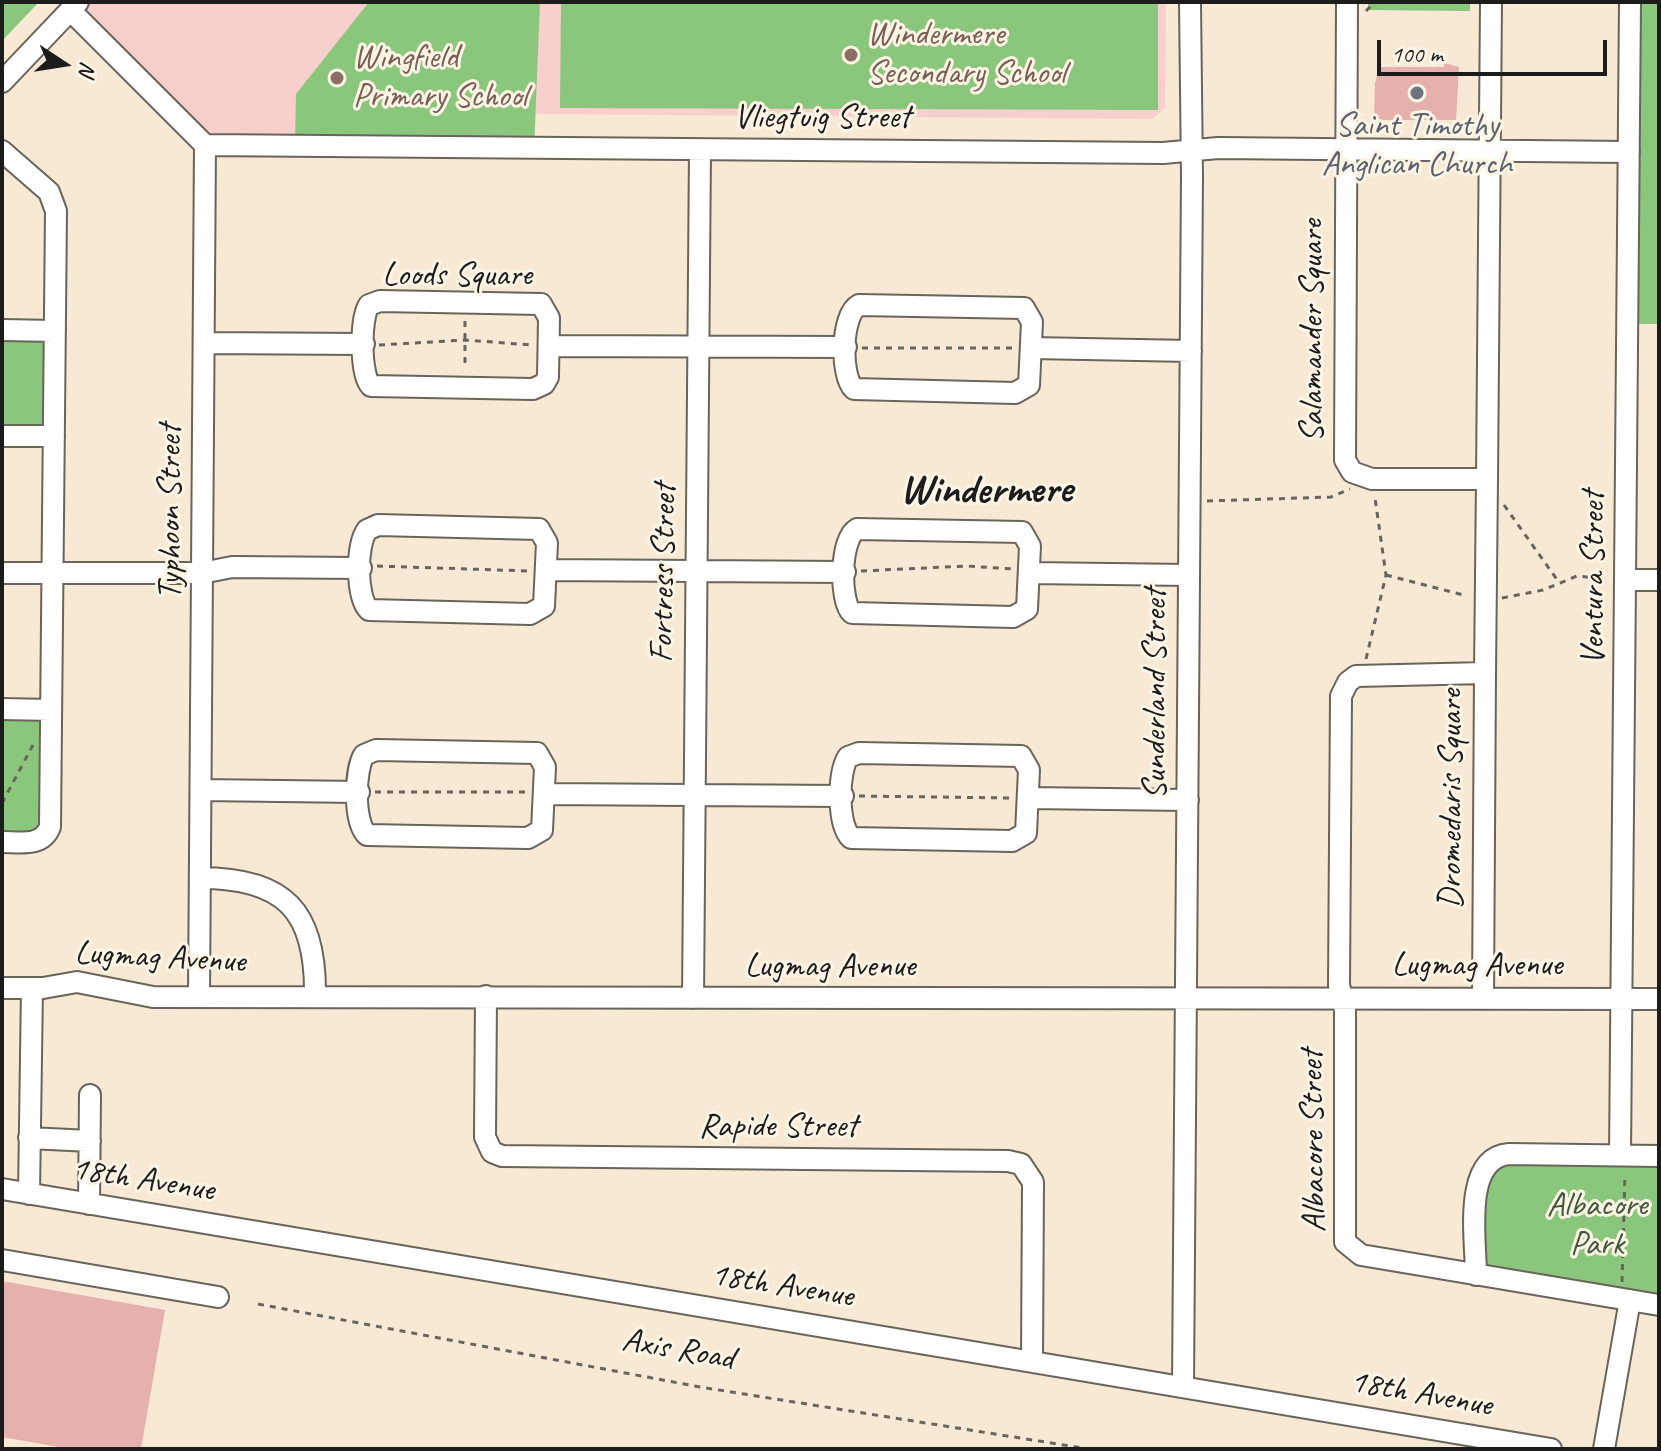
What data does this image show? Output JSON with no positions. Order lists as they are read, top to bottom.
{
  "streets": {
    "street": [
      "Vliegtuig Street",
      "Loods Square",
      "Salamander Square",
      "Typhoon Street",
      "Fortress Street",
      "Ventura Street",
      "Sunderland Street",
      "Dromedaris Square",
      "Lugmag Avenue",
      "Rapide Street",
      "Albacore Street",
      "18th Avenue"
    ],
    "path": ["Axis Road"]
  },
  "crossings": [
    ["Vliegtuig Street", "Salamander Square"],
    ["Vliegtuig Street", "Typhoon Street"],
    ["Vliegtuig Street", "Fortress Street"],
    ["Vliegtuig Street", "Ventura Street"],
    ["Vliegtuig Street", "Sunderland Street"],
    ["Typhoon Street", "Lugmag Avenue"],
    ["Fortress Street", "Lugmag Avenue"],
    ["Ventura Street", "Lugmag Avenue"],
    ["Sunderland Street", "Lugmag Avenue"],
    ["Sunderland Street", "18th Avenue"],
    ["Dromedaris Square", "Lugmag Avenue"],
    ["Lugmag Avenue", "Rapide Street"],
    ["Lugmag Avenue", "Albacore Street"],
    ["Rapide Street", "18th Avenue"]
  ],
  "districts": ["Windermere"],
  "parks": ["Albacore Park"],
  "places": ["Windermere Secondary School", "Wingfield Primary School", "Saint Timothy Anglican Church"],
  "scale_bar": "100 m",
  "north": "right"
}
